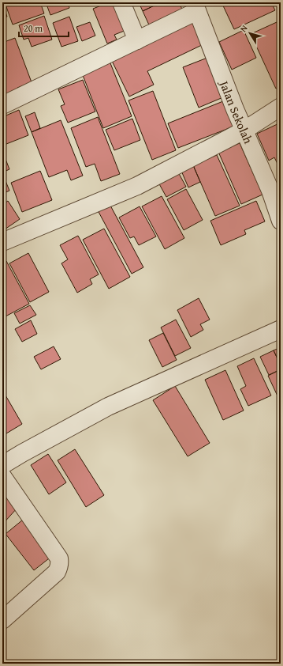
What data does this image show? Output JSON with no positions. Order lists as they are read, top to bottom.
{
  "streets": {
    "street": ["Jalan Sekolah"]
  },
  "scale_bar": "20 m",
  "north": "top left"
}
